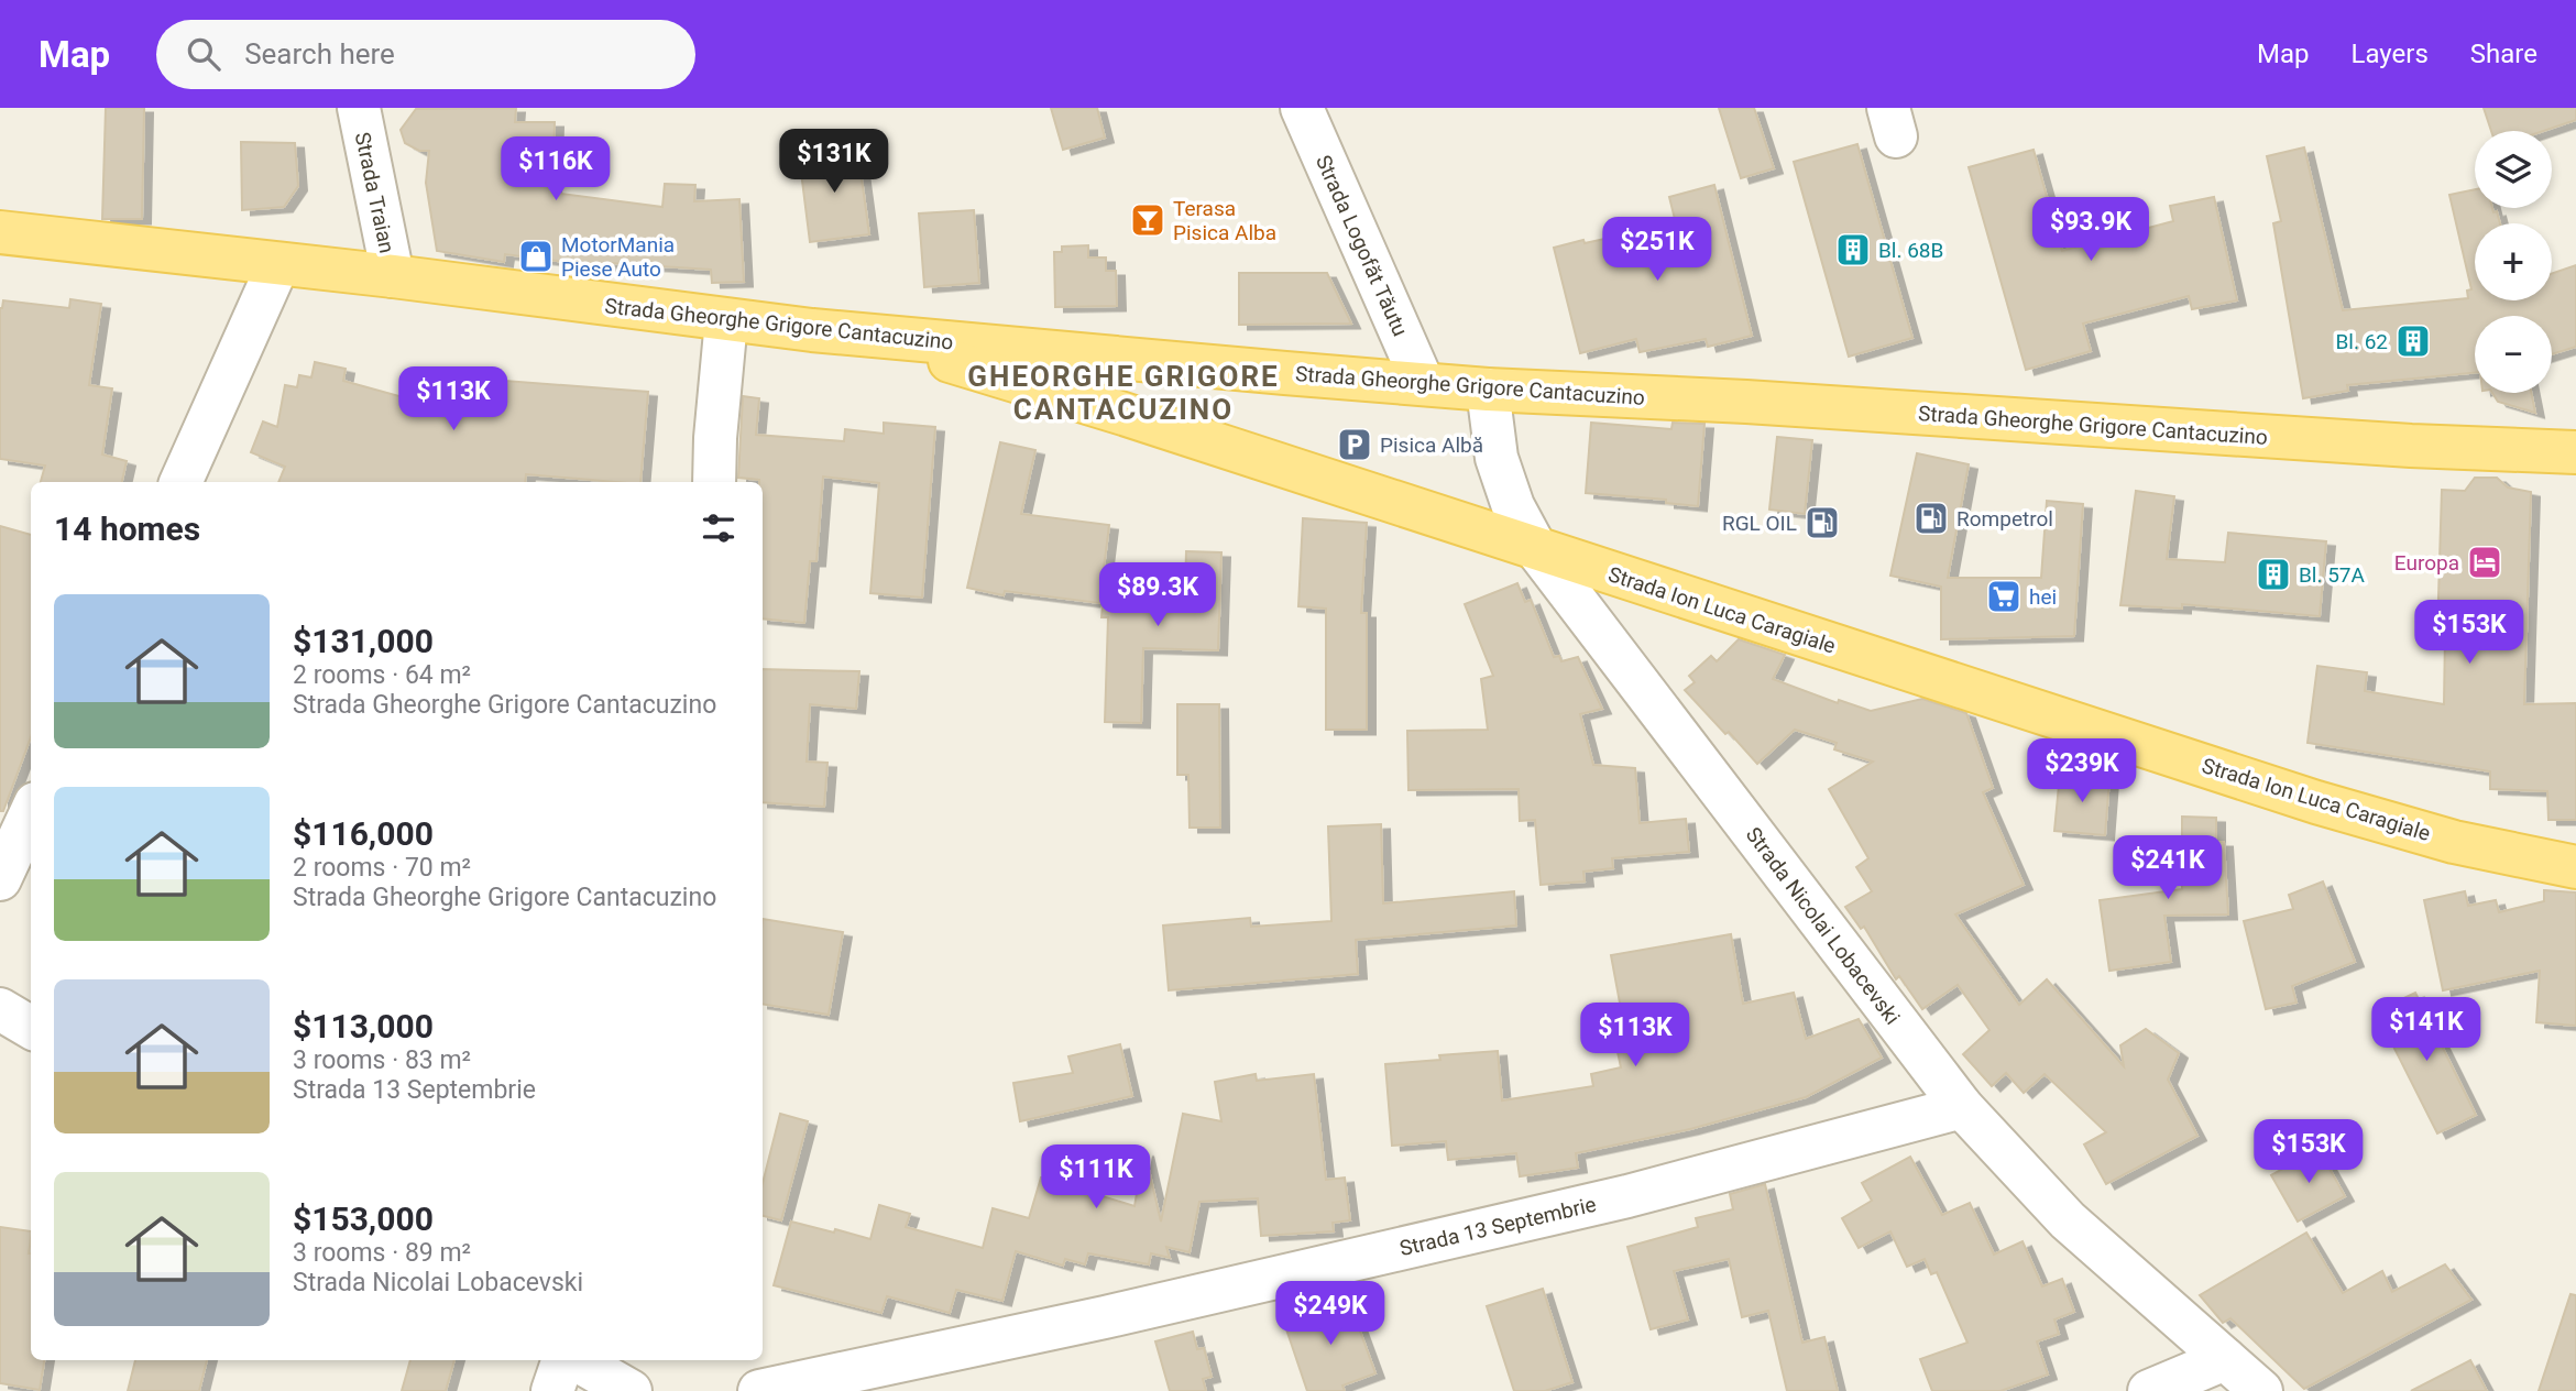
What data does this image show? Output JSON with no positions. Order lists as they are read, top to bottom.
{
  "streets": {
    "main road": ["Strada Gheorghe Grigore Cantacuzino", "Strada Ion Luca Caragiale"],
    "street": [
      "Strada Traian",
      "Strada Logofăt Tăutu",
      "Strada Nicolai Lobacevski",
      "Strada 13 Septembrie"
    ]
  },
  "crossings": [
    ["Strada Traian", "Strada Gheorghe Grigore Cantacuzino"],
    ["Strada Logofăt Tăutu", "Strada Gheorghe Grigore Cantacuzino"],
    ["Strada Gheorghe Grigore Cantacuzino", "Strada Ion Luca Caragiale"],
    ["Strada Gheorghe Grigore Cantacuzino", "Strada Nicolai Lobacevski"],
    ["Strada Ion Luca Caragiale", "Strada Nicolai Lobacevski"],
    ["Strada Nicolai Lobacevski", "Strada 13 Septembrie"]
  ],
  "districts": ["GHEORGHE GRIGORE CANTACUZINO"],
  "places": {
    "bar": ["Terasa Pisica Alba"],
    "building": ["Bl. 68B", "Bl. 62", "Bl. 57A"],
    "shop": ["MotorMania Piese Auto"],
    "parking": ["Pisica Albă"],
    "fuel station": ["Rompetrol", "RGL OIL"],
    "hotel": ["Europa"],
    "supermarket": ["hei"]
  },
  "page": {
    "header": "Map",
    "search": "Search here",
    "nav": ["Map", "Layers", "Share"],
    "price": [
      "$131K",
      "$116K",
      "$93.9K",
      "$251K",
      "$113K",
      "$89.3K",
      "$153K",
      "$239K",
      "$241K",
      "$141K",
      "$113K",
      "$153K",
      "$111K",
      "$249K"
    ],
    "map_buttons": ["+", "−"],
    "heading": "14 homes",
    "list": [
      {
        "name": "$131,000",
        "note": "2 rooms · 64 m² · Strada Gheorghe Grigore Cantacuzino"
      },
      {
        "name": "$116,000",
        "note": "2 rooms · 70 m² · Strada Gheorghe Grigore Cantacuzino"
      },
      {
        "name": "$113,000",
        "note": "3 rooms · 83 m² · Strada 13 Septembrie"
      },
      {
        "name": "$153,000",
        "note": "3 rooms · 89 m² · Strada Nicolai Lobacevski"
      }
    ]
  }
}
